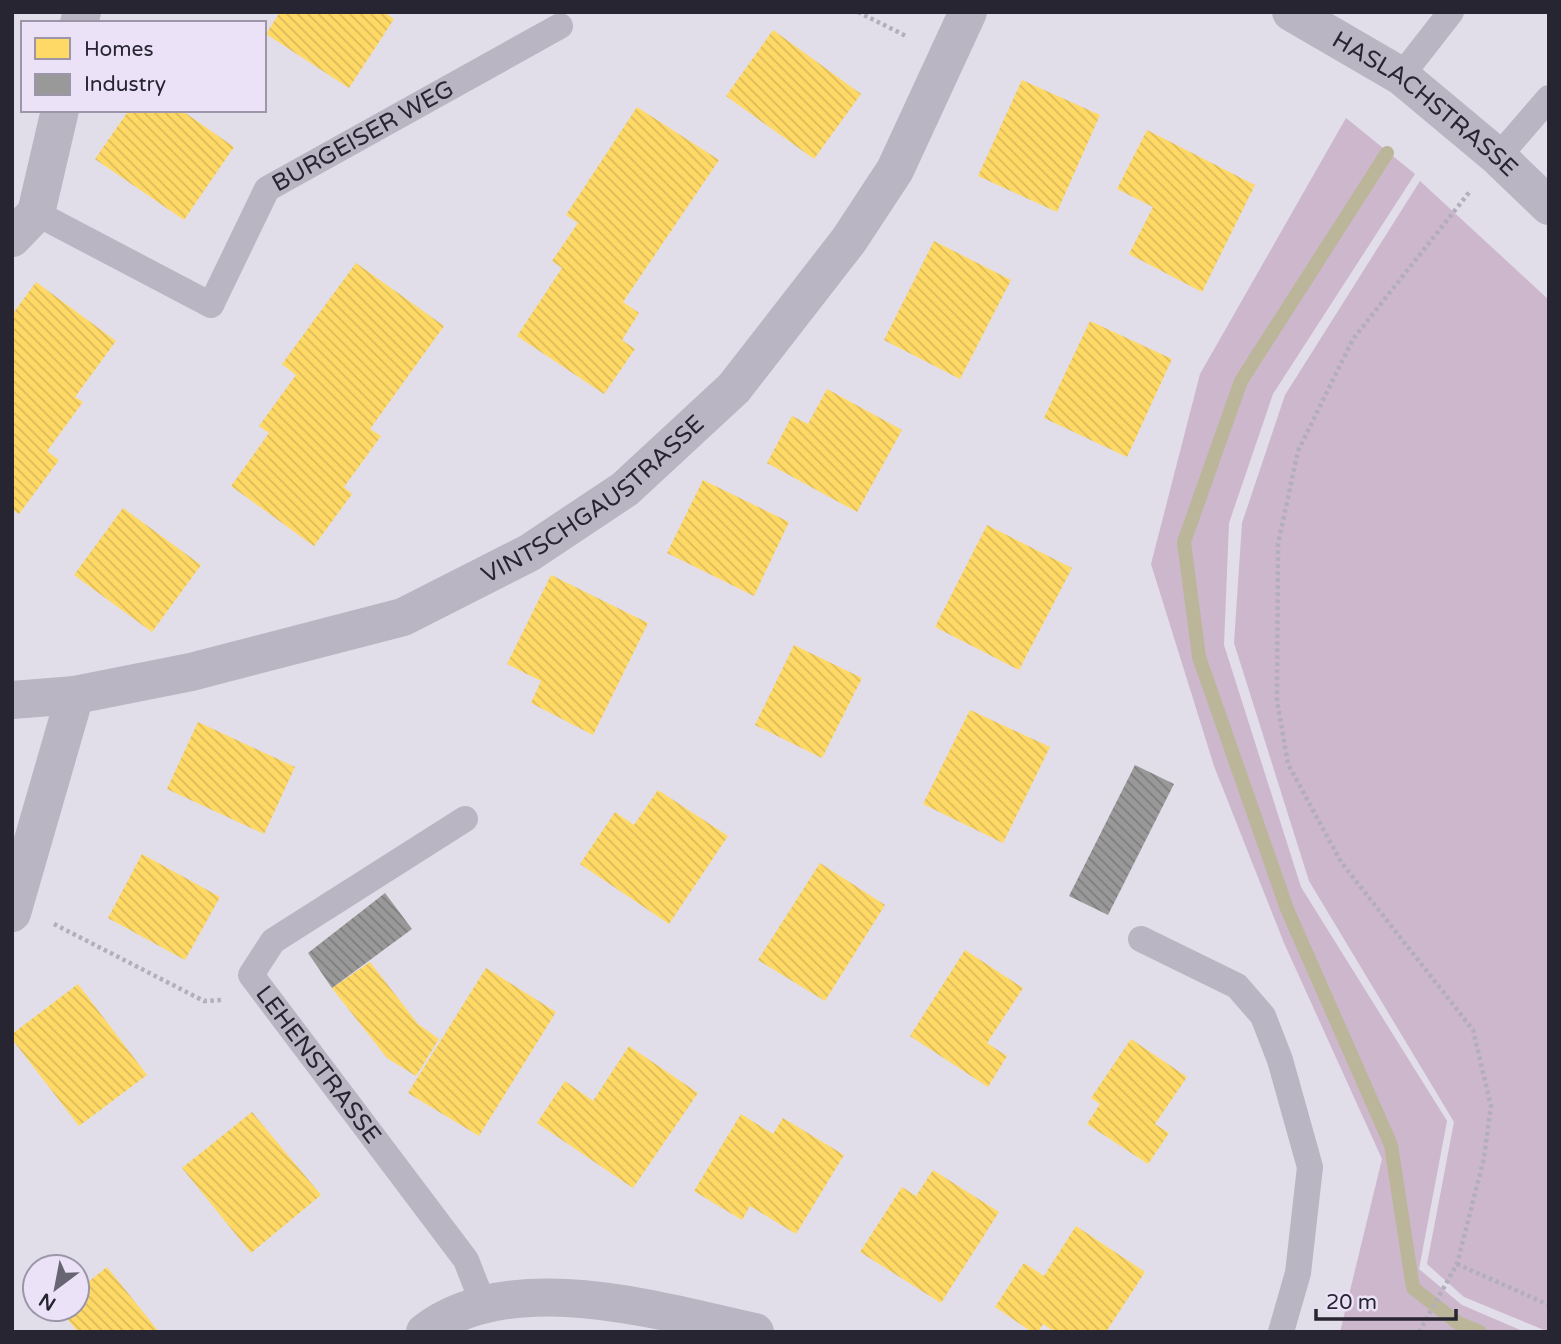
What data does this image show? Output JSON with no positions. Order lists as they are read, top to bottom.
{
  "streets": {
    "street": ["HASLACHSTRASSE", "BURGEISER WEG", "VINTSCHGAUSTRASSE"],
    "lane": ["LEHENSTRASSE"]
  },
  "legend": ["Homes", "Industry"],
  "scale_bar": "20 m",
  "north": "bottom left"
}
